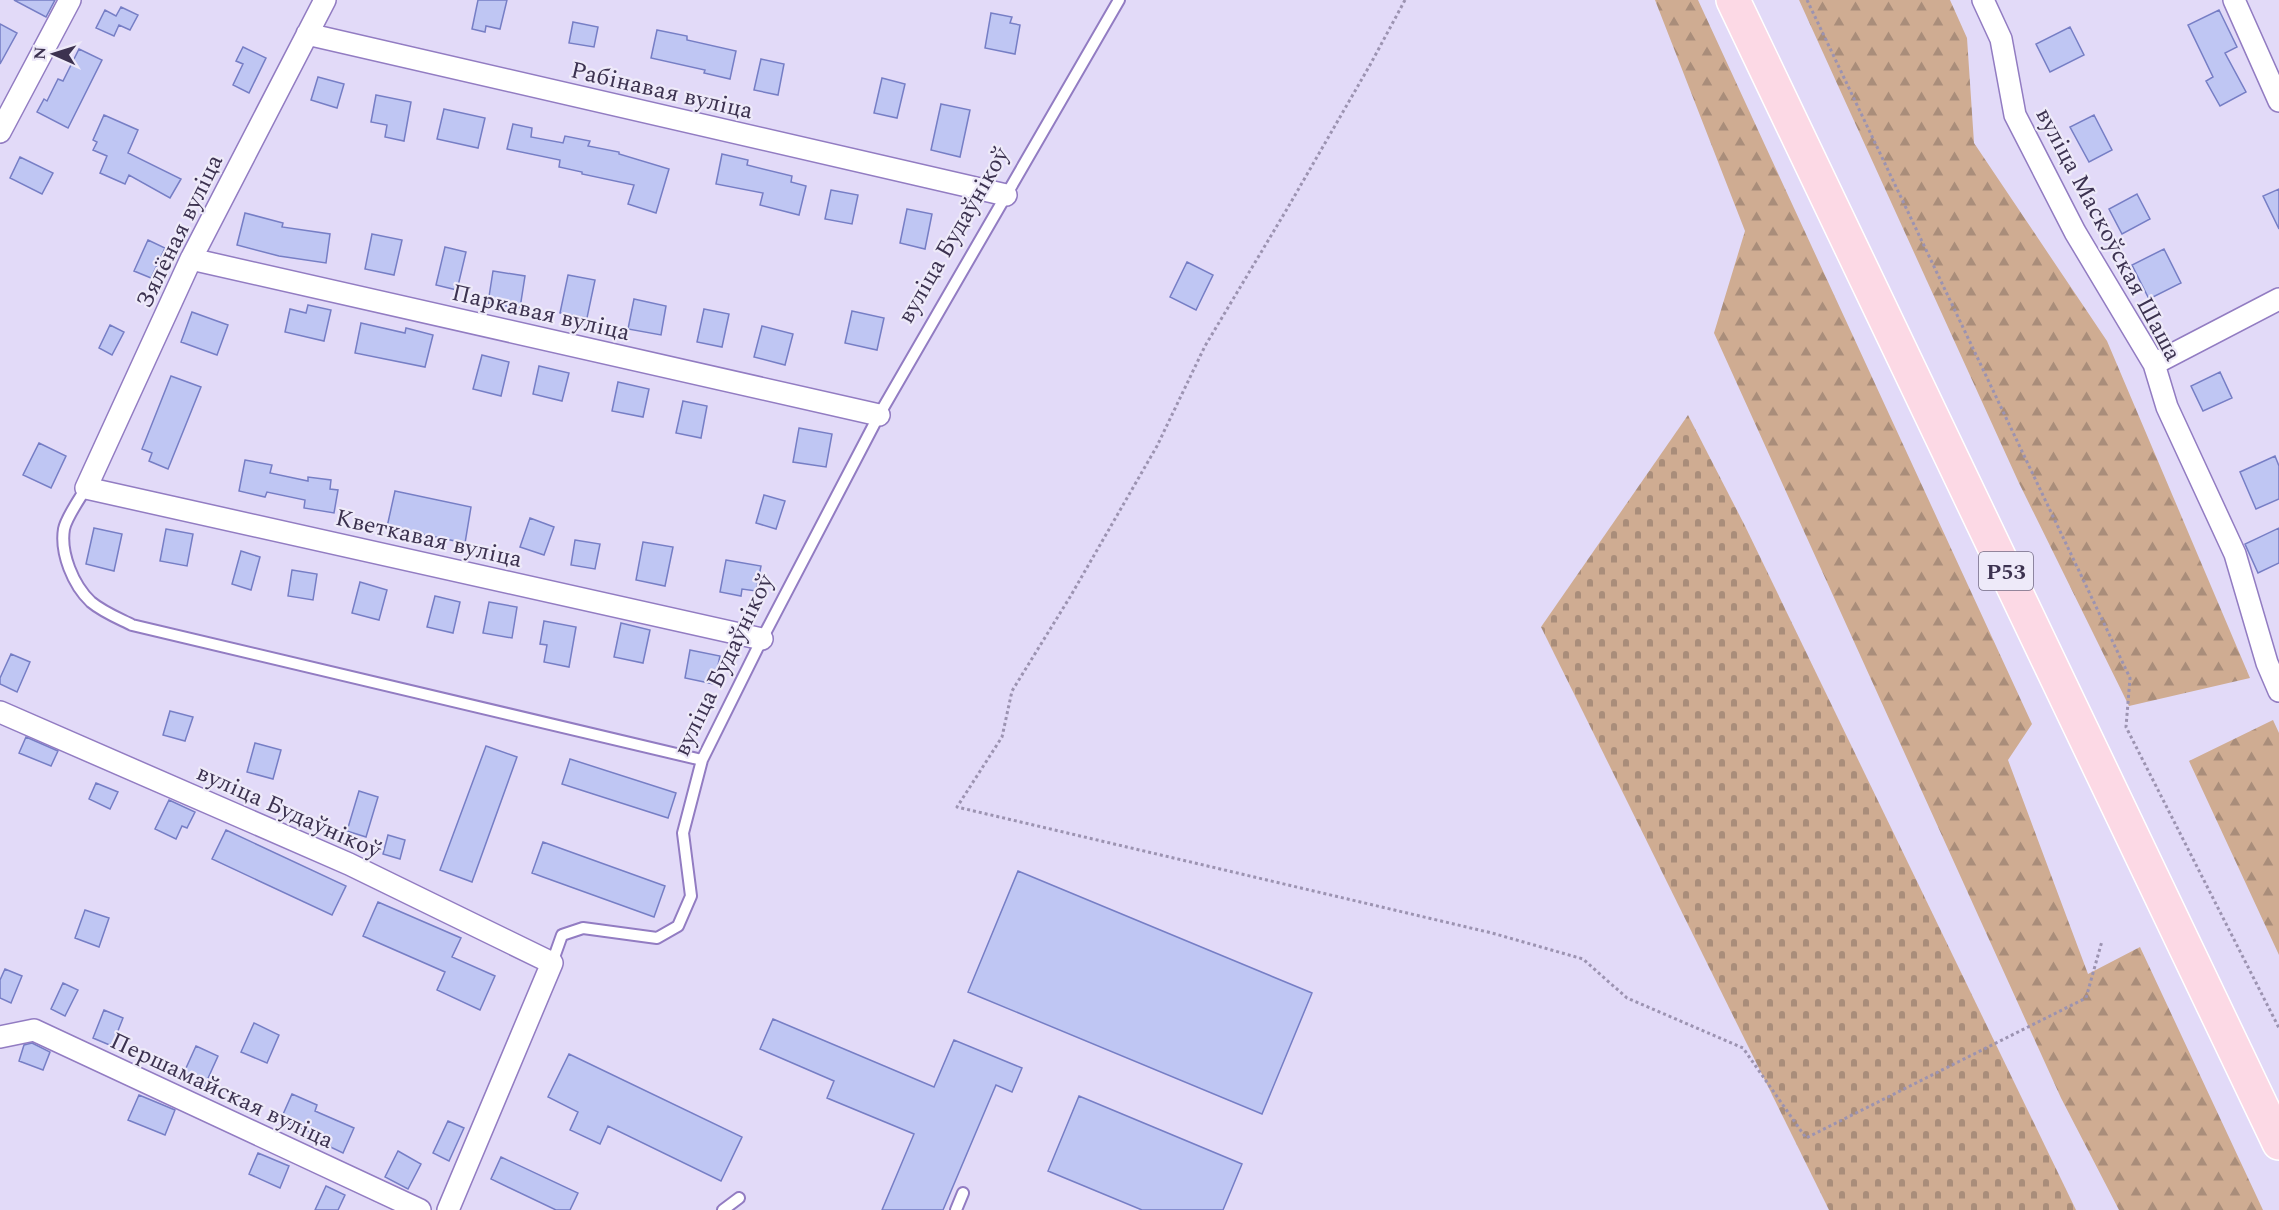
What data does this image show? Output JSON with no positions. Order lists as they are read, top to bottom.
{
  "streets": {
    "main road": ["Р53"],
    "street": [
      "Рабінавая вуліца",
      "Зялёная вуліца",
      "вуліца Маскоўская Шаша",
      "вуліца Будаўнікоў",
      "Паркавая вуліца",
      "Кветкавая вуліца",
      "Першамайская вуліца"
    ]
  },
  "crossings": [
    ["Рабінавая вуліца", "Зялёная вуліца"],
    ["Рабінавая вуліца", "вуліца Будаўнікоў"],
    ["Зялёная вуліца", "Паркавая вуліца"],
    ["Зялёная вуліца", "Кветкавая вуліца"],
    ["вуліца Будаўнікоў", "Паркавая вуліца"],
    ["вуліца Будаўнікоў", "Кветкавая вуліца"]
  ],
  "north": "left"
}
